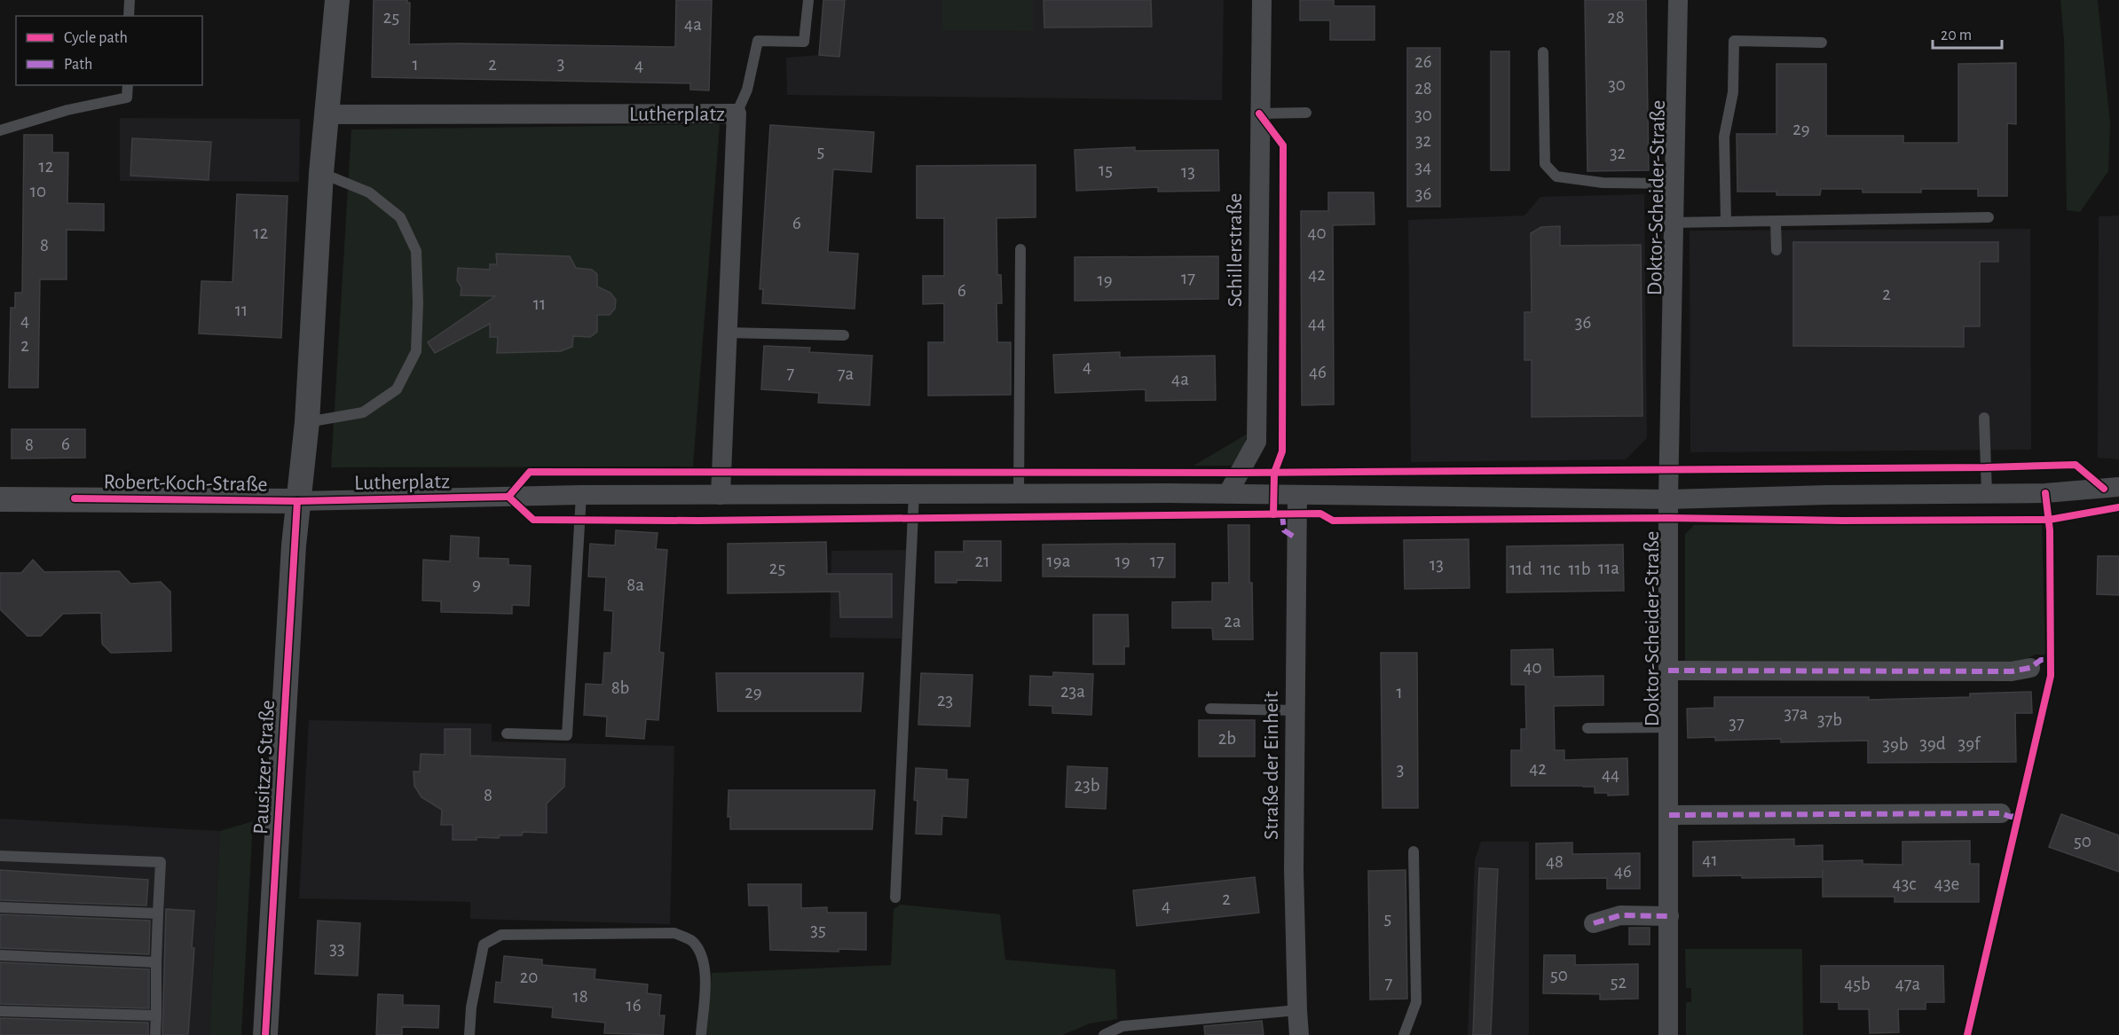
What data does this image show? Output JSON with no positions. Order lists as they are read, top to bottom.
{
  "streets": {
    "street": [
      "Lutherplatz",
      "Doktor-Scheider-Straße",
      "Schillerstraße",
      "Robert-Koch-Straße",
      "Straße der Einheit",
      "Pausitzer Straße"
    ]
  },
  "crossings": [
    ["Lutherplatz", "Robert-Koch-Straße"],
    ["Lutherplatz", "Pausitzer Straße"],
    ["Robert-Koch-Straße", "Pausitzer Straße"]
  ],
  "house_numbers": [
    "25",
    "28",
    "4a",
    "26",
    "3",
    "1",
    "2",
    "4",
    "30",
    "28",
    "30",
    "29",
    "32",
    "5",
    "32",
    "12",
    "34",
    "15",
    "13",
    "10",
    "36",
    "6",
    "12",
    "40",
    "8",
    "42",
    "17",
    "19",
    "6",
    "2",
    "11",
    "11",
    "4",
    "36",
    "44",
    "2",
    "4",
    "46",
    "7",
    "7a",
    "4a",
    "6",
    "8",
    "21",
    "19a",
    "19",
    "17",
    "13",
    "25",
    "11a",
    "11d",
    "11c",
    "11b",
    "9",
    "8a",
    "2a",
    "40",
    "8b",
    "23a",
    "29",
    "1",
    "23",
    "37a",
    "37b",
    "37",
    "2b",
    "39d",
    "39f",
    "39b",
    "42",
    "3",
    "44",
    "23b",
    "8",
    "50",
    "41",
    "48",
    "46",
    "43c",
    "43e",
    "2",
    "4",
    "5",
    "35",
    "33",
    "50",
    "20",
    "52",
    "7",
    "45b",
    "47a",
    "18",
    "16"
  ],
  "legend": ["Cycle path", "Path"],
  "scale_bar": "20 m"
}
